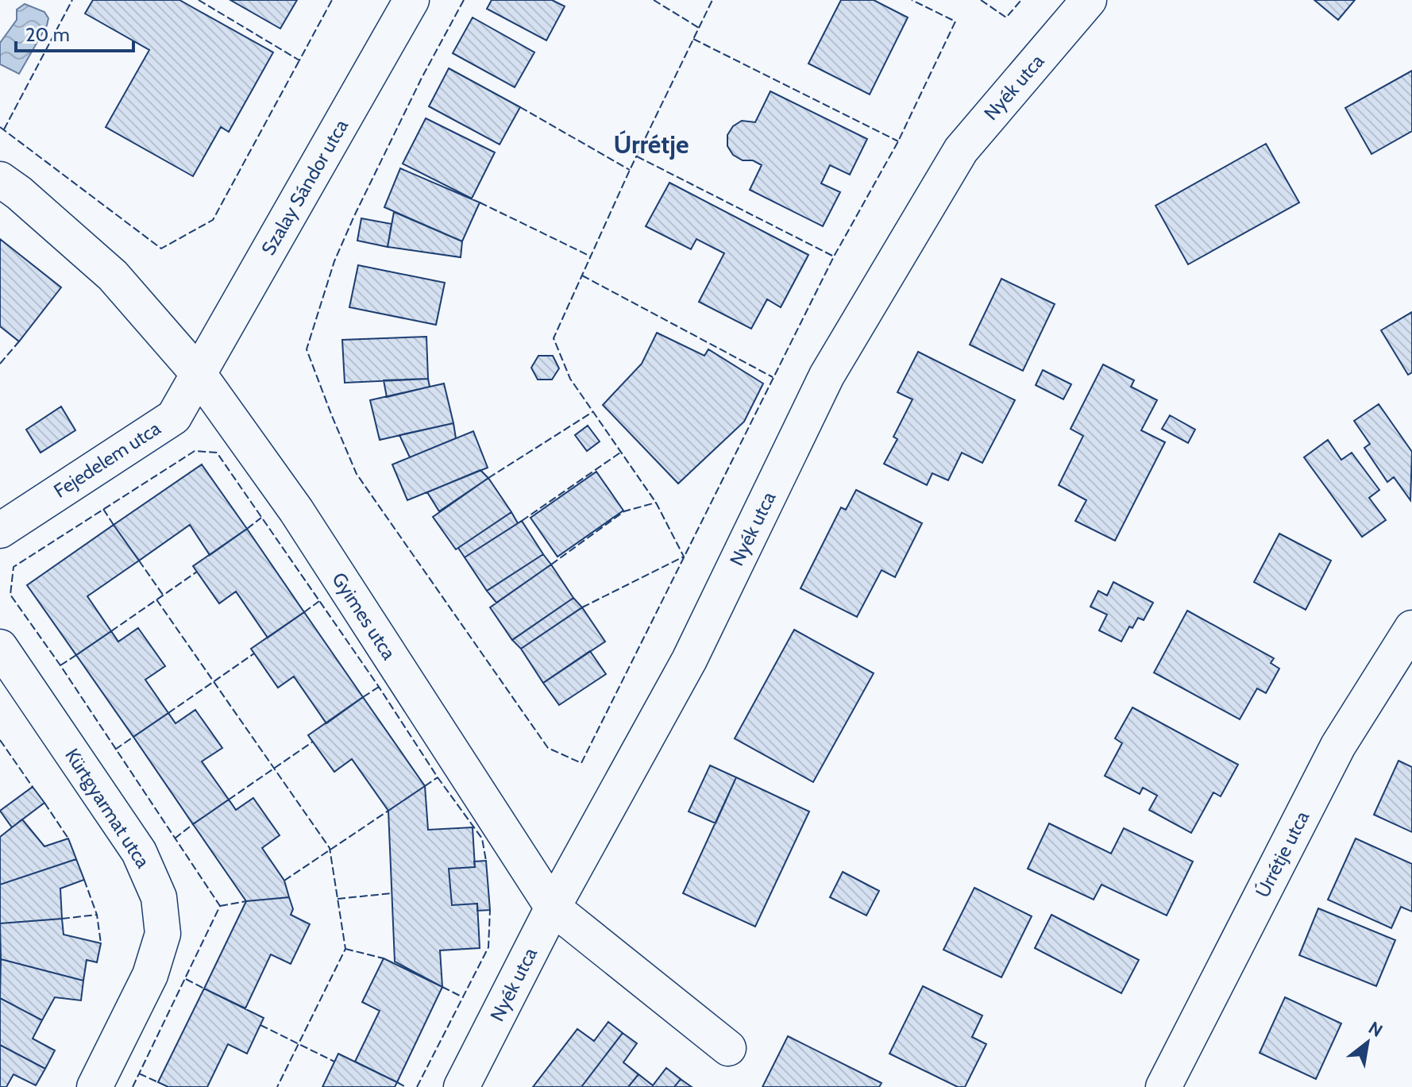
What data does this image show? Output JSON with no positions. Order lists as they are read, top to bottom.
{
  "streets": {
    "street": [
      "Nyék utca",
      "Szalay Sándor utca",
      "Fejedelem utca",
      "Gyimes utca",
      "Kürtgyarmat utca",
      "Úrrétje utca"
    ]
  },
  "crossings": [
    ["Nyék utca", "Gyimes utca"],
    ["Szalay Sándor utca", "Fejedelem utca"],
    ["Szalay Sándor utca", "Gyimes utca"],
    ["Fejedelem utca", "Gyimes utca"]
  ],
  "districts": ["Úrrétje"],
  "scale_bar": "20 m",
  "north": "top right"
}
